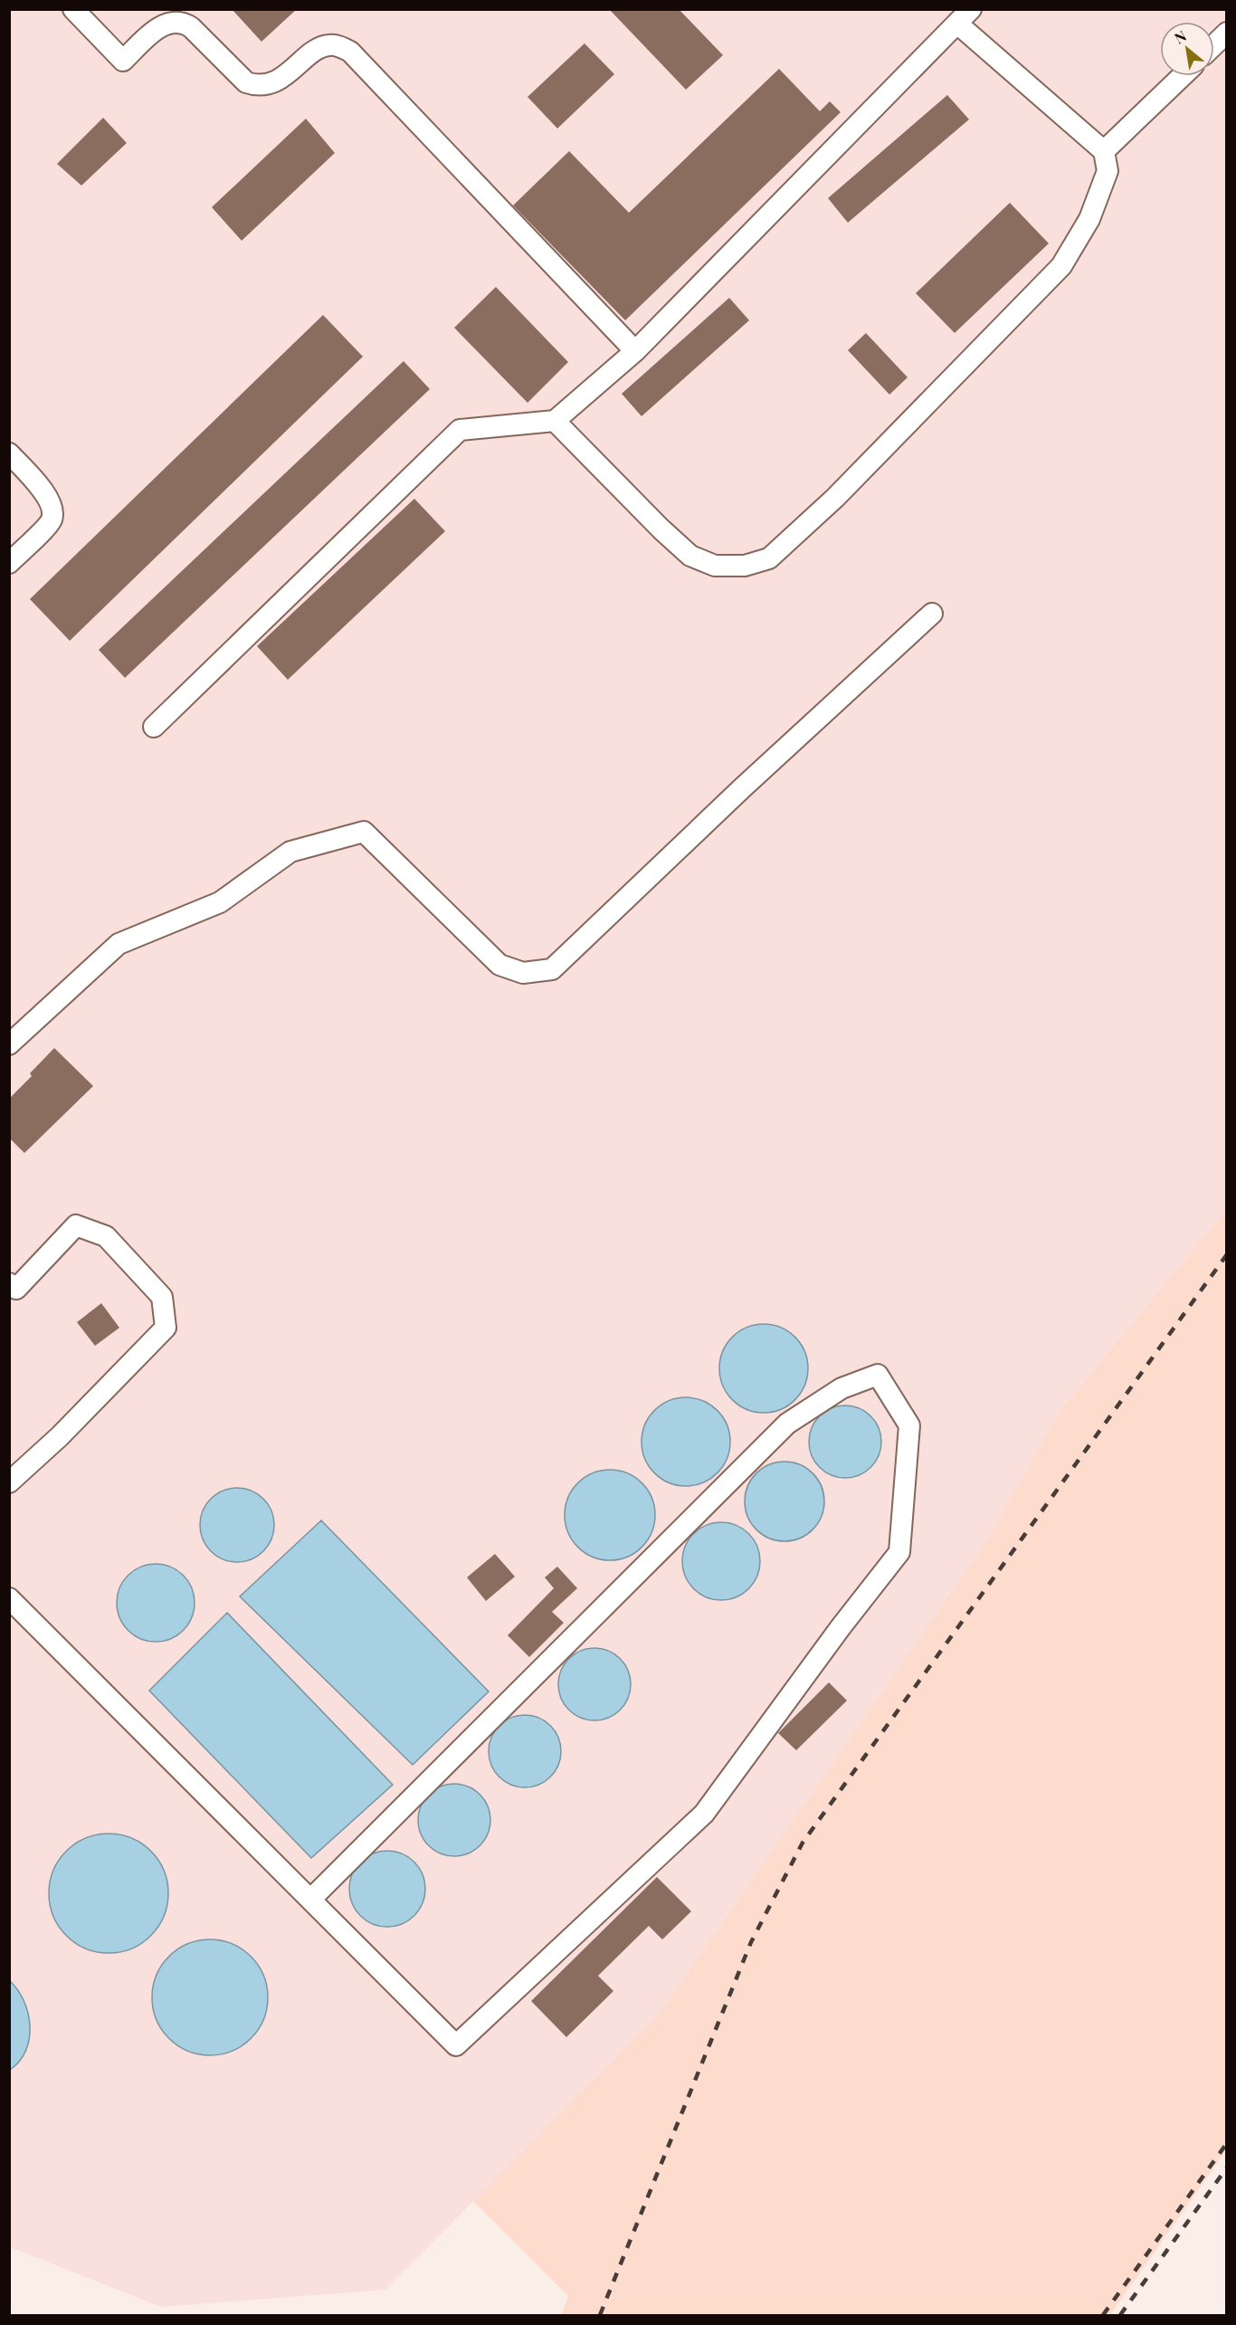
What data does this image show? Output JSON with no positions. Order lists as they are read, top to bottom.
{
  "north": "top left"
}
